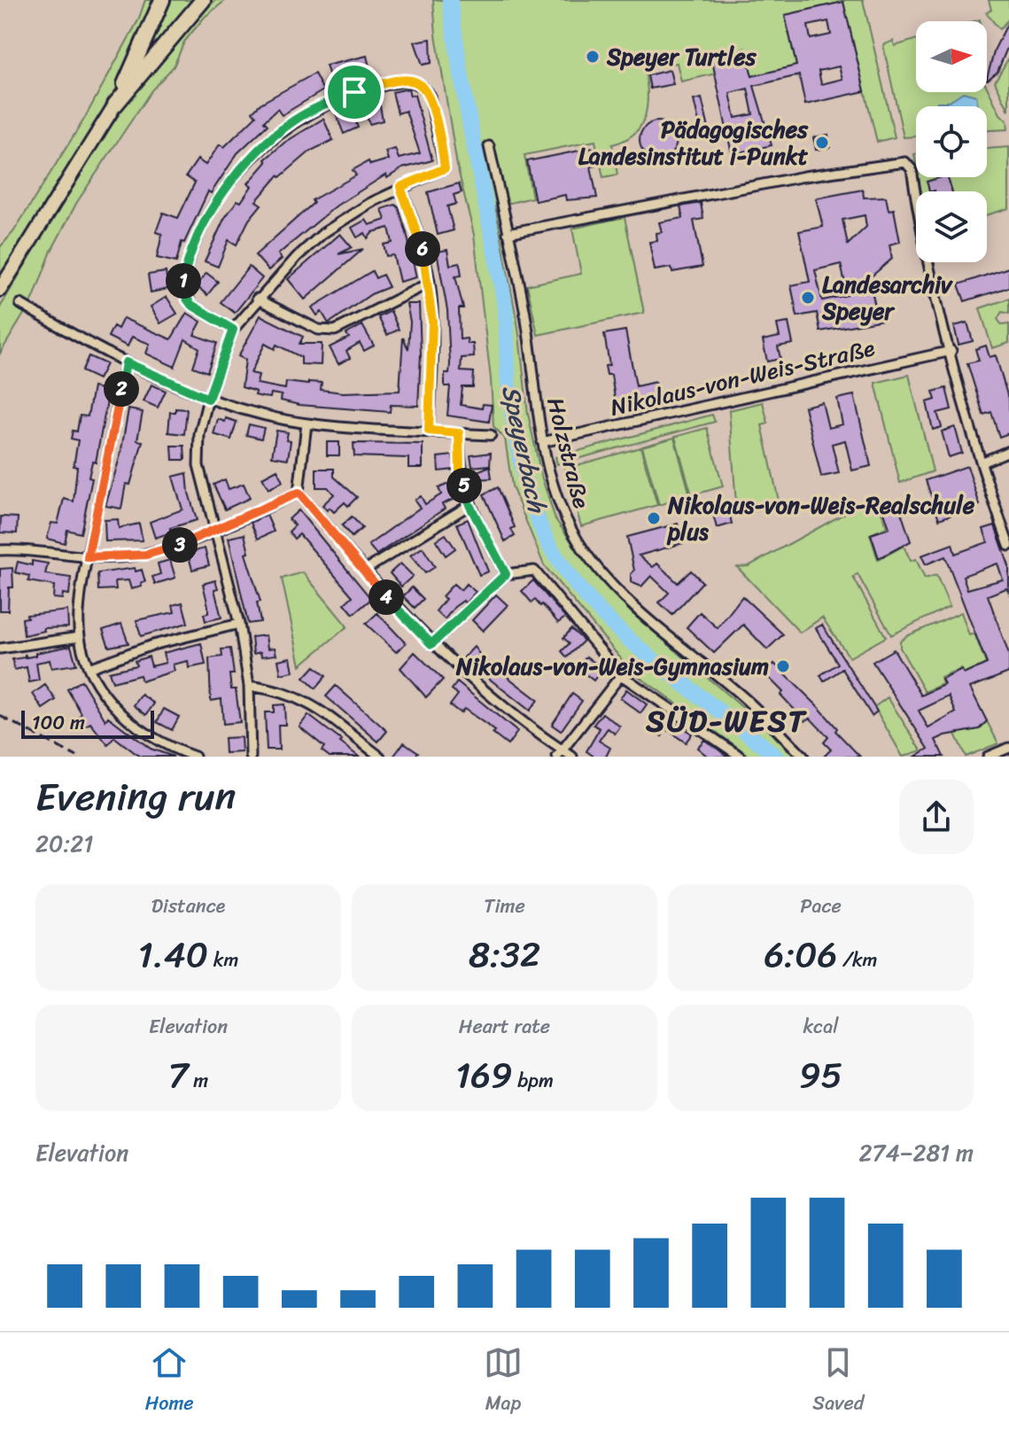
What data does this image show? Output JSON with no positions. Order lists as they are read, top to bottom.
{
  "streets": {
    "street": ["Nikolaus-von-Weis-Straße", "Holzstraße"]
  },
  "crossings": [
    ["Nikolaus-von-Weis-Straße", "Holzstraße"]
  ],
  "districts": ["SÜD-WEST"],
  "water": ["Speyerbach"],
  "places": [
    "Speyer Turtles",
    "Pädagogisches Landesinstitut i-Punkt",
    "Landesarchiv Speyer",
    "Nikolaus-von-Weis-Realschule plus",
    "Nikolaus-von-Weis-Gymnasium"
  ],
  "scale_bar": "100 m",
  "north": "right",
  "page": {
    "pins": [
      "6",
      "1",
      "2",
      "5",
      "3",
      "4"
    ],
    "scale": "100 m",
    "heading": ["Evening run", "20:21"],
    "stats": [
      ["Distance", "1.40 km"],
      ["Time", "8:32"],
      ["Pace", "6:06 /km"],
      ["Elevation", "7 m"],
      ["Heart rate", "169 bpm"],
      ["kcal", "95"]
    ],
    "chart": ["Elevation", "274–281 m"],
    "tabs": ["Home", "Map", "Saved"]
  }
}
